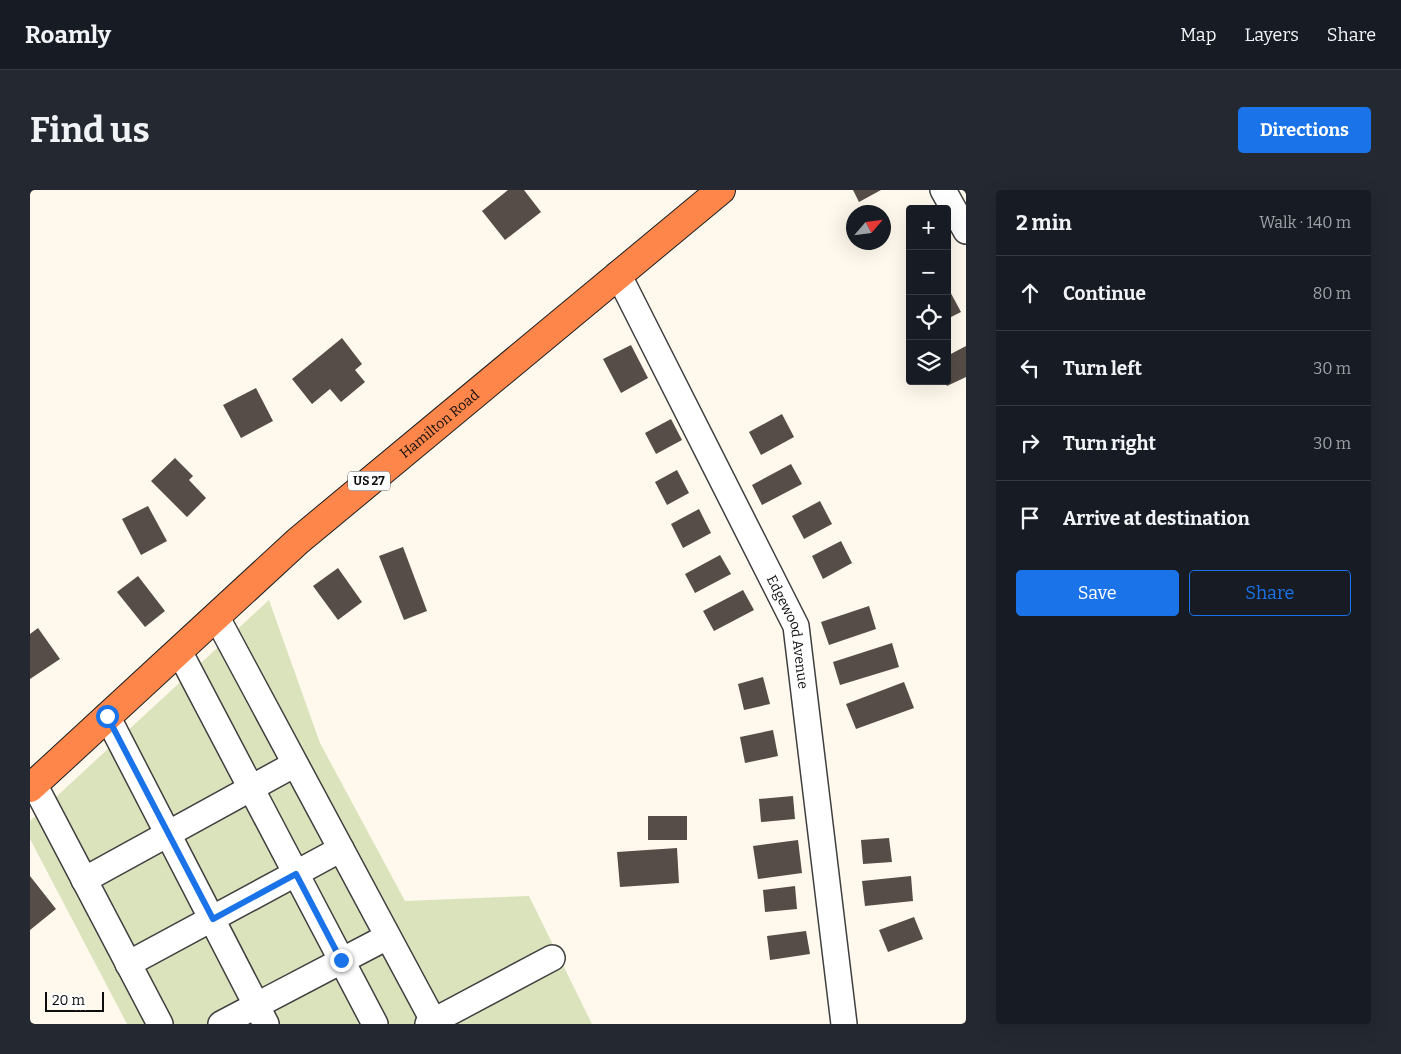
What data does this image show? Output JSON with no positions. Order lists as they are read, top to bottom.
{
  "streets": {
    "highway": ["Hamilton Road", "US 27"],
    "street": ["Edgewood Avenue"]
  },
  "crossings": [
    ["Hamilton Road", "Edgewood Avenue"]
  ],
  "scale_bar": "20 m",
  "north": "top right",
  "page": {
    "header": "Roamly",
    "nav": ["Map", "Layers", "Share"],
    "buttons": [
      "Directions",
      ["Save", "Share"]
    ],
    "title": "Find us",
    "heading": ["2 min", "Walk · 140 m"],
    "map_buttons": ["+", "−"],
    "list": [
      ["Continue", "80 m"],
      ["Turn left", "30 m"],
      ["Turn right", "30 m"],
      "Arrive at destination"
    ],
    "scale": "20 m"
  }
}
